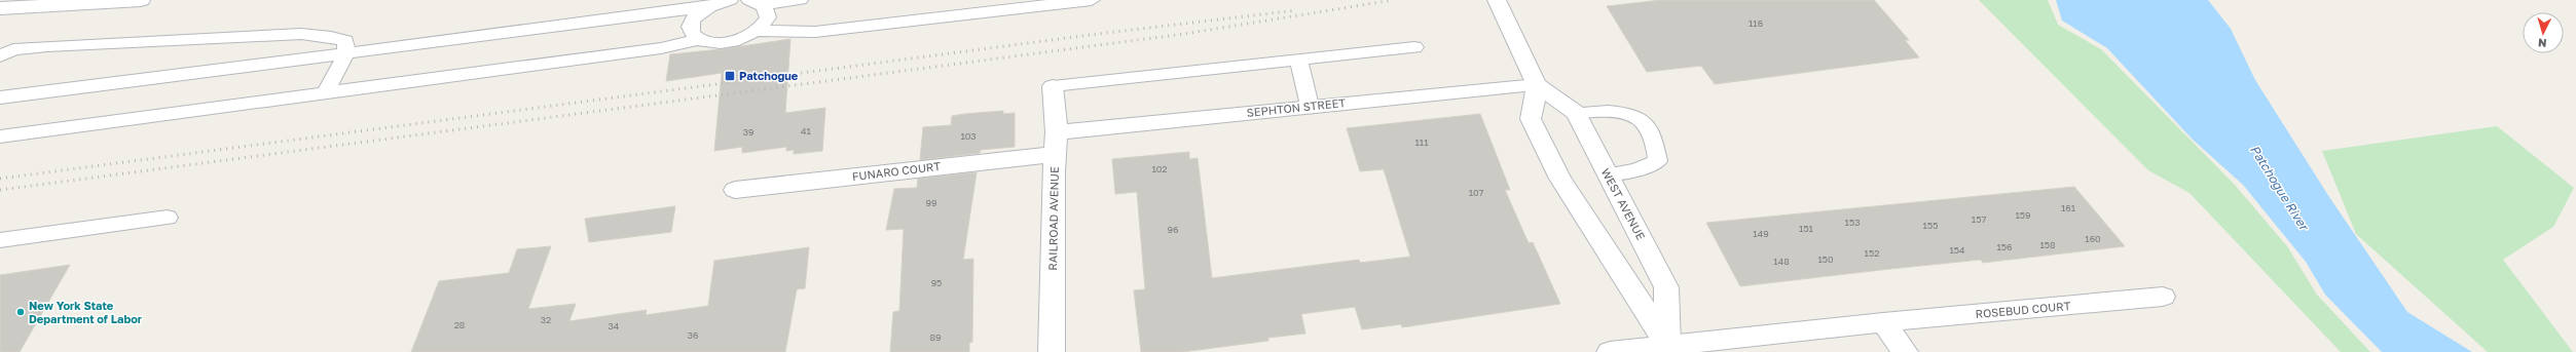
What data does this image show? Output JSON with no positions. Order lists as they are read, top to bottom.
{
  "streets": {
    "street": [
      "SEPHTON STREET",
      "FUNARO COURT",
      "WEST AVENUE",
      "RAILROAD AVENUE",
      "ROSEBUD COURT"
    ]
  },
  "crossings": [
    ["SEPHTON STREET", "FUNARO COURT"],
    ["SEPHTON STREET", "WEST AVENUE"],
    ["SEPHTON STREET", "RAILROAD AVENUE"],
    ["FUNARO COURT", "RAILROAD AVENUE"],
    ["WEST AVENUE", "ROSEBUD COURT"]
  ],
  "water": ["Patchogue River"],
  "places": {
    "transit": ["Patchogue"],
    "other": ["New York State Department of Labor"]
  },
  "house_numbers": [
    "116",
    "41",
    "39",
    "103",
    "111",
    "102",
    "107",
    "99",
    "161",
    "159",
    "157",
    "153",
    "155",
    "151",
    "96",
    "149",
    "160",
    "158",
    "156",
    "154",
    "152",
    "150",
    "148",
    "95",
    "32",
    "28",
    "34",
    "36",
    "89"
  ],
  "north": "bottom"
}
